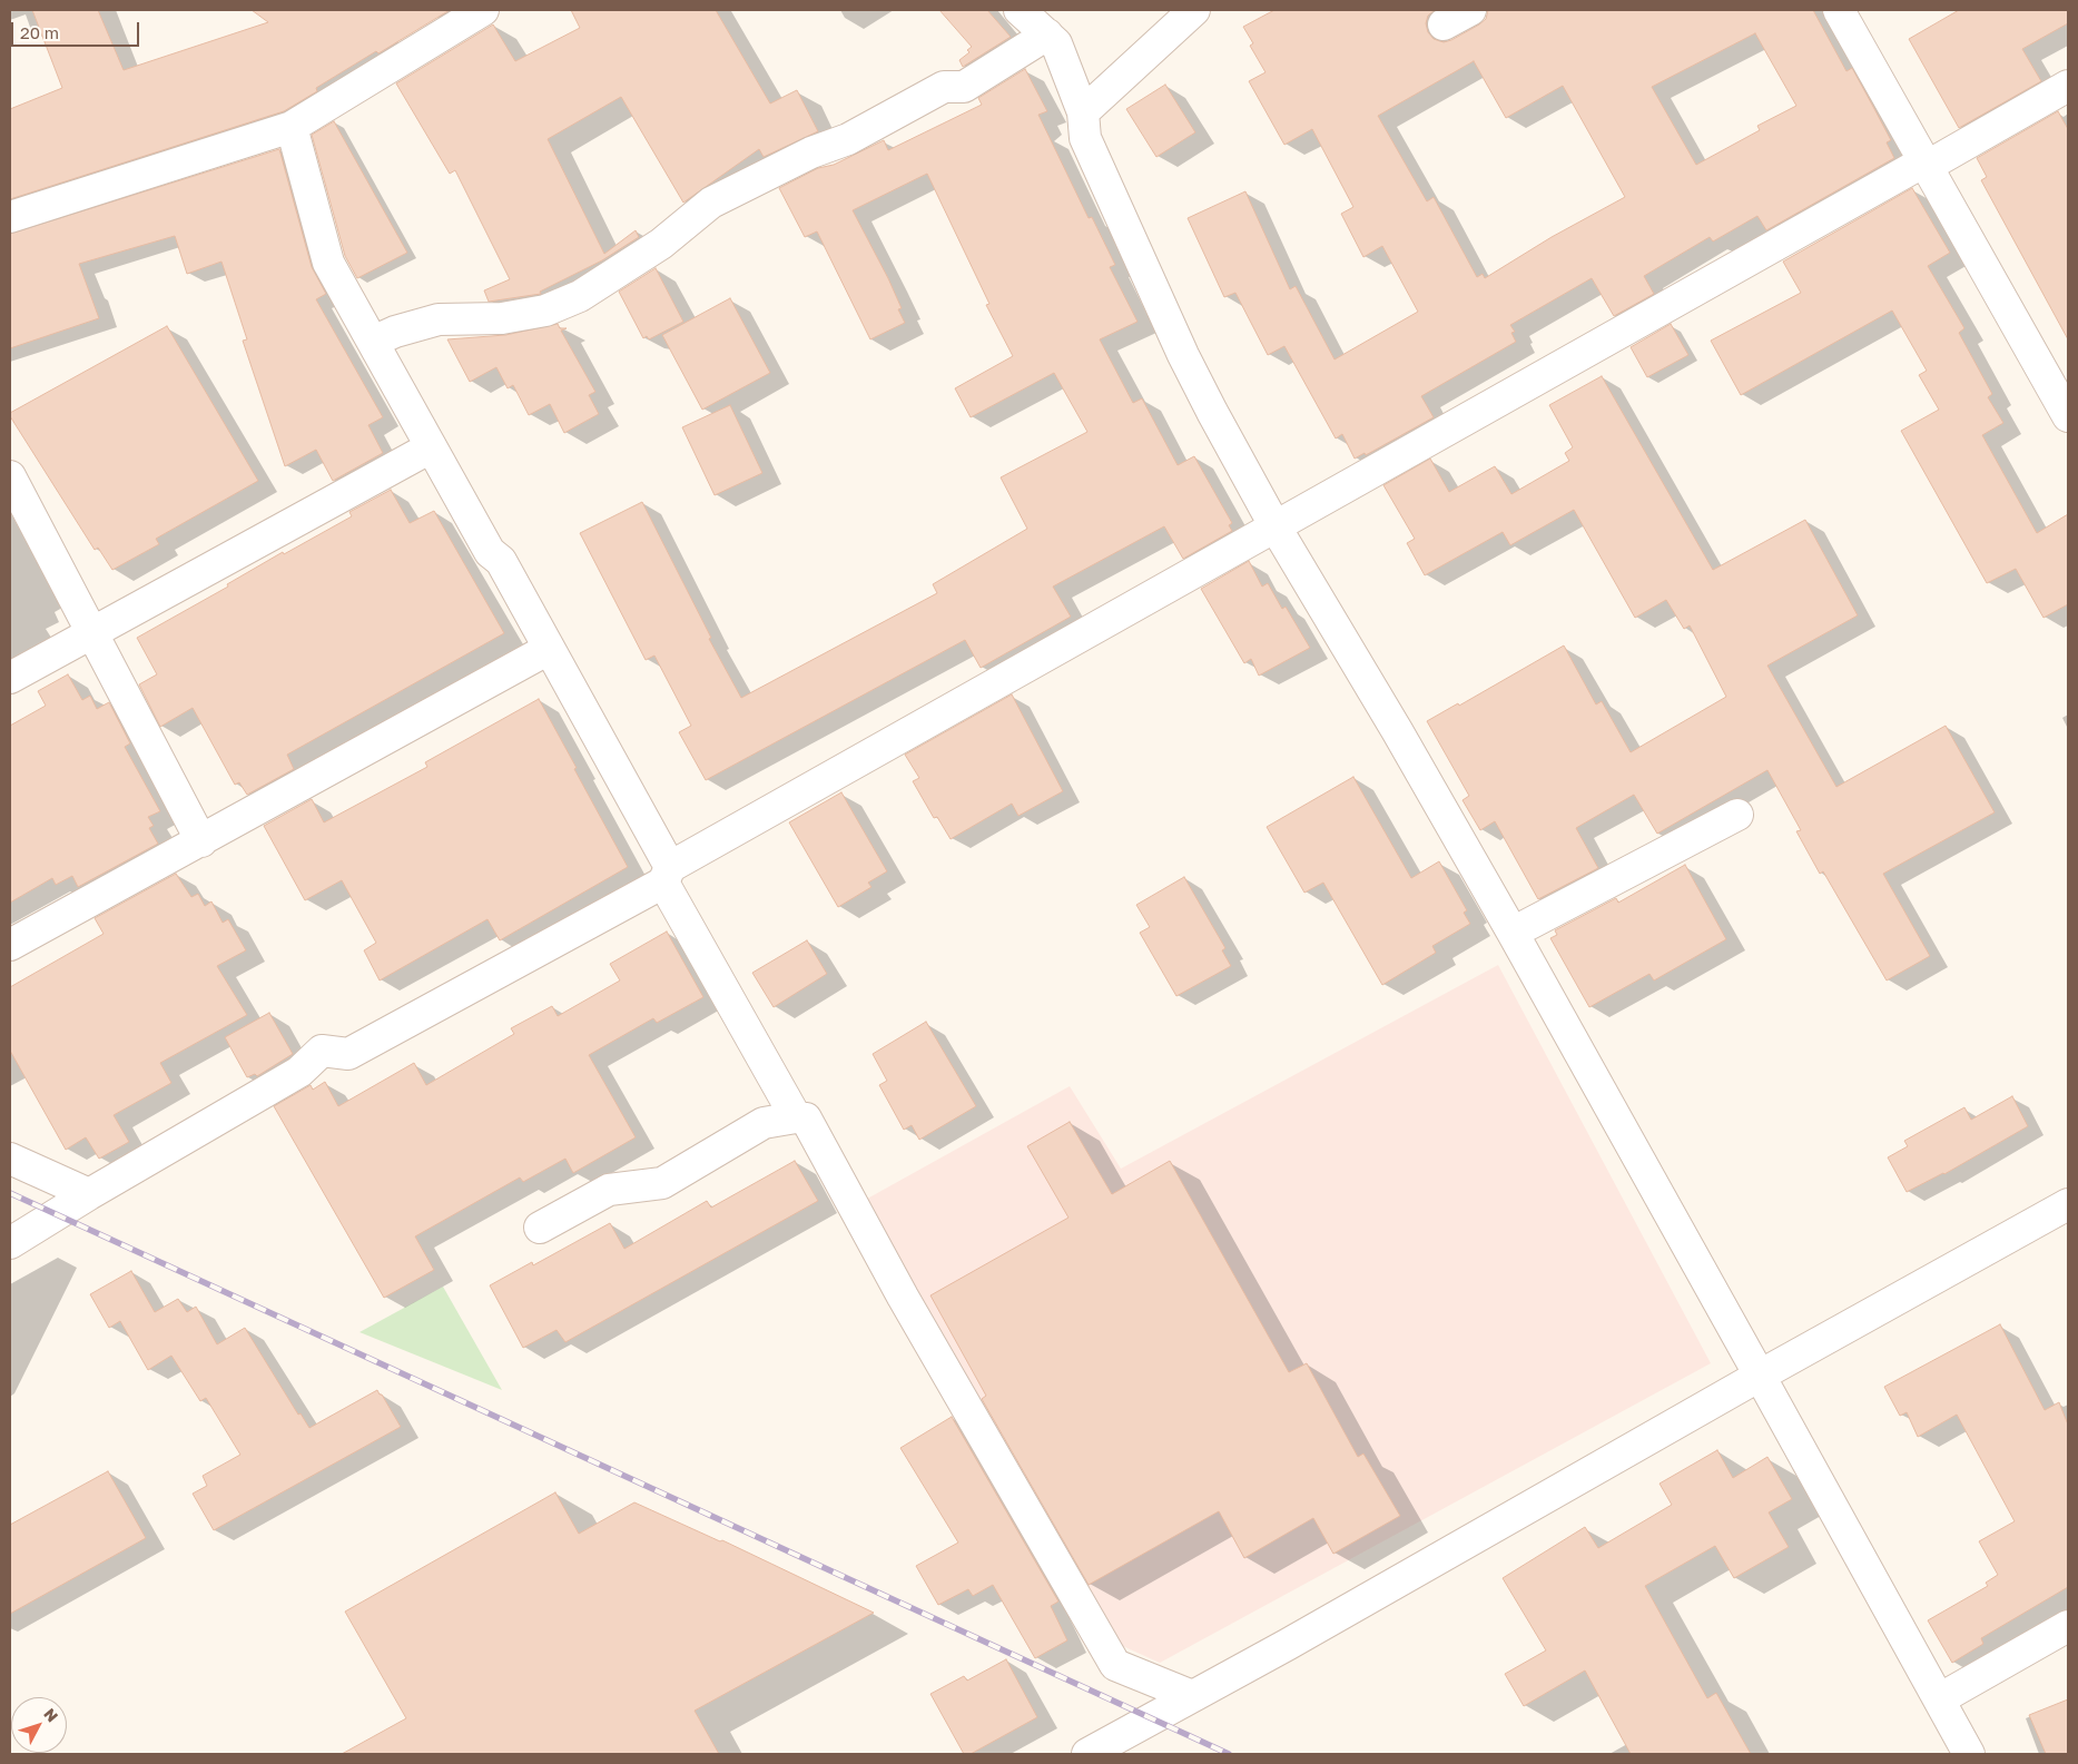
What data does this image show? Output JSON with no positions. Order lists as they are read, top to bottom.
{
  "scale_bar": "20 m",
  "north": "top right"
}
